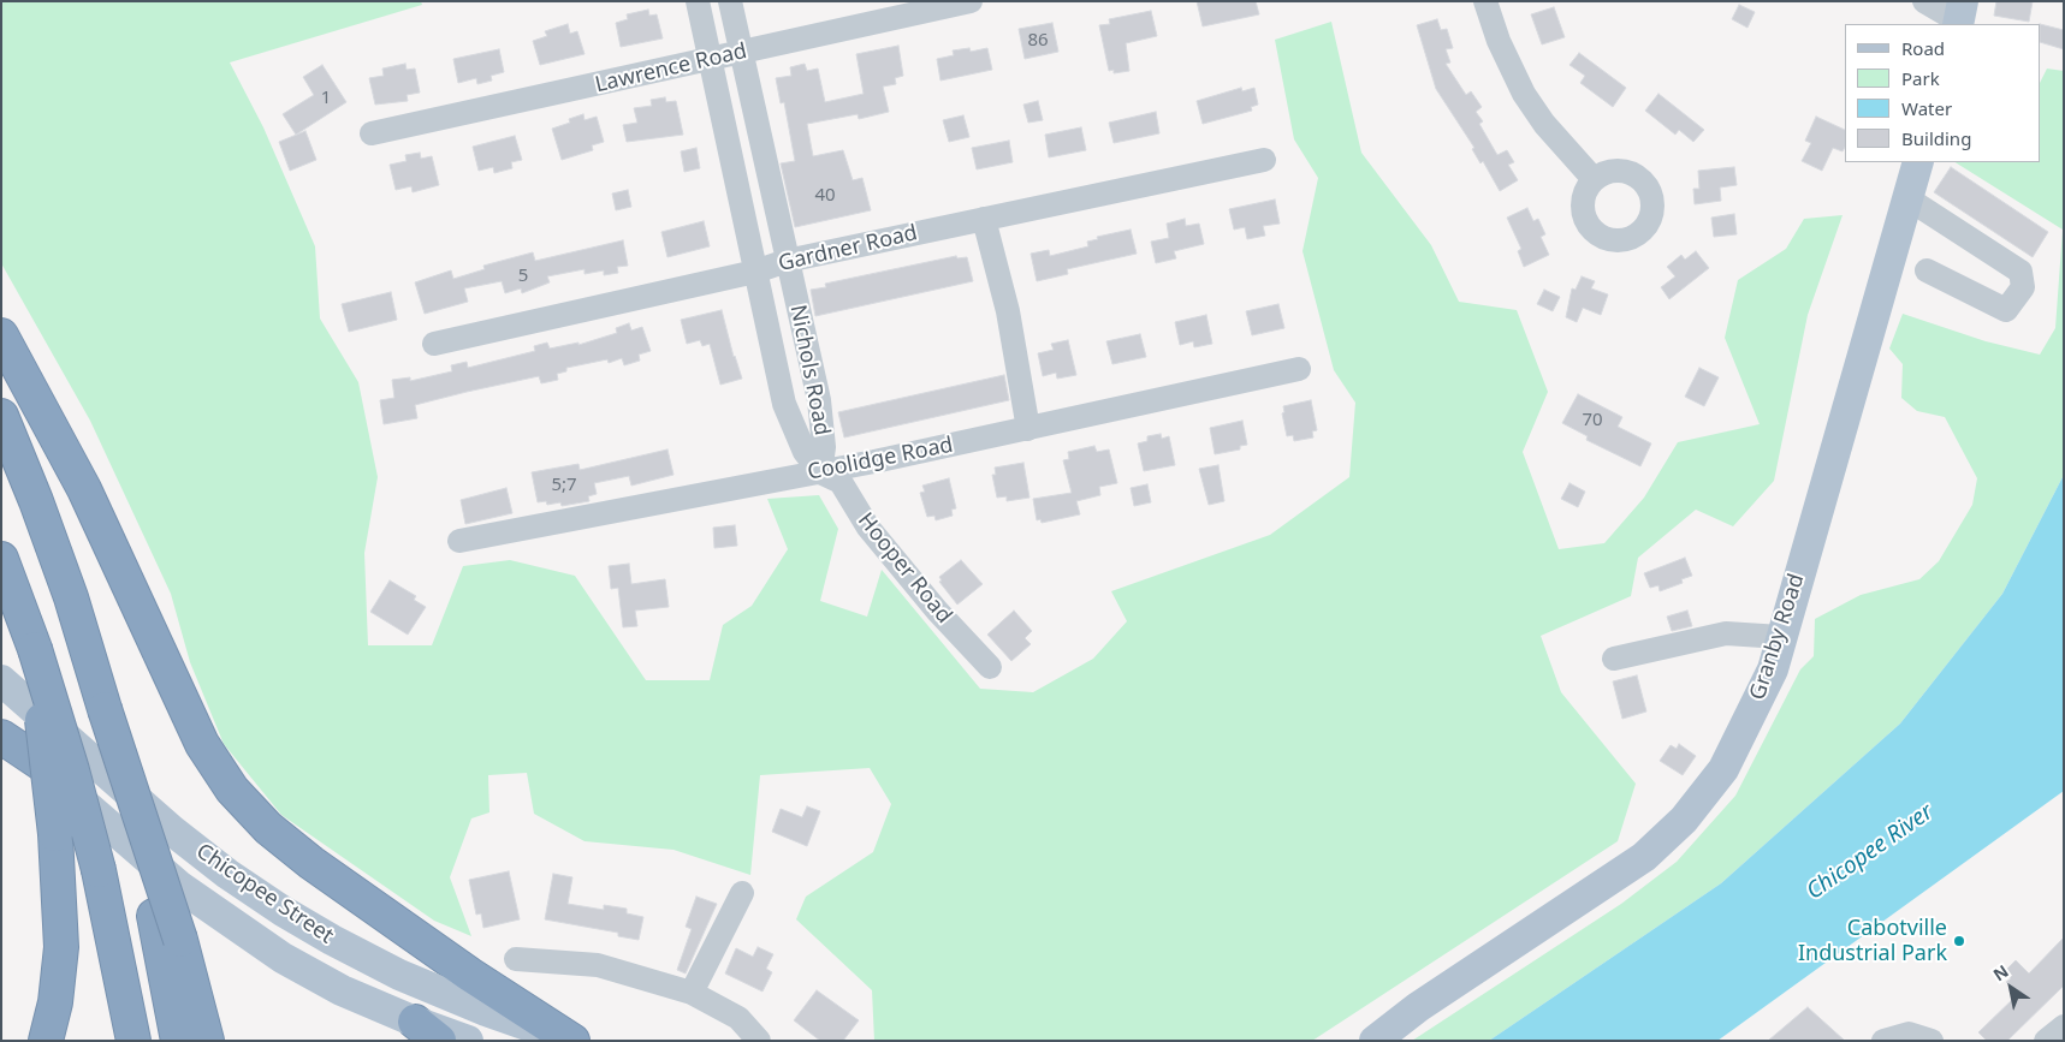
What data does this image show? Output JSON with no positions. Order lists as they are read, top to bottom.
{
  "streets": {
    "main road": ["Granby Road", "Chicopee Street"],
    "street": [
      "Lawrence Road",
      "Gardner Road",
      "Nichols Road",
      "Coolidge Road",
      "Hooper Road"
    ]
  },
  "crossings": [
    ["Lawrence Road", "Nichols Road"],
    ["Gardner Road", "Nichols Road"],
    ["Nichols Road", "Coolidge Road"],
    ["Nichols Road", "Hooper Road"],
    ["Coolidge Road", "Hooper Road"]
  ],
  "water": ["Chicopee River"],
  "places": ["Cabotville Industrial Park"],
  "house_numbers": [
    "86",
    "1",
    "40",
    "5",
    "70",
    "5;7"
  ],
  "legend": [
    "Road",
    "Park",
    "Water",
    "Building"
  ],
  "north": "top left"
}
